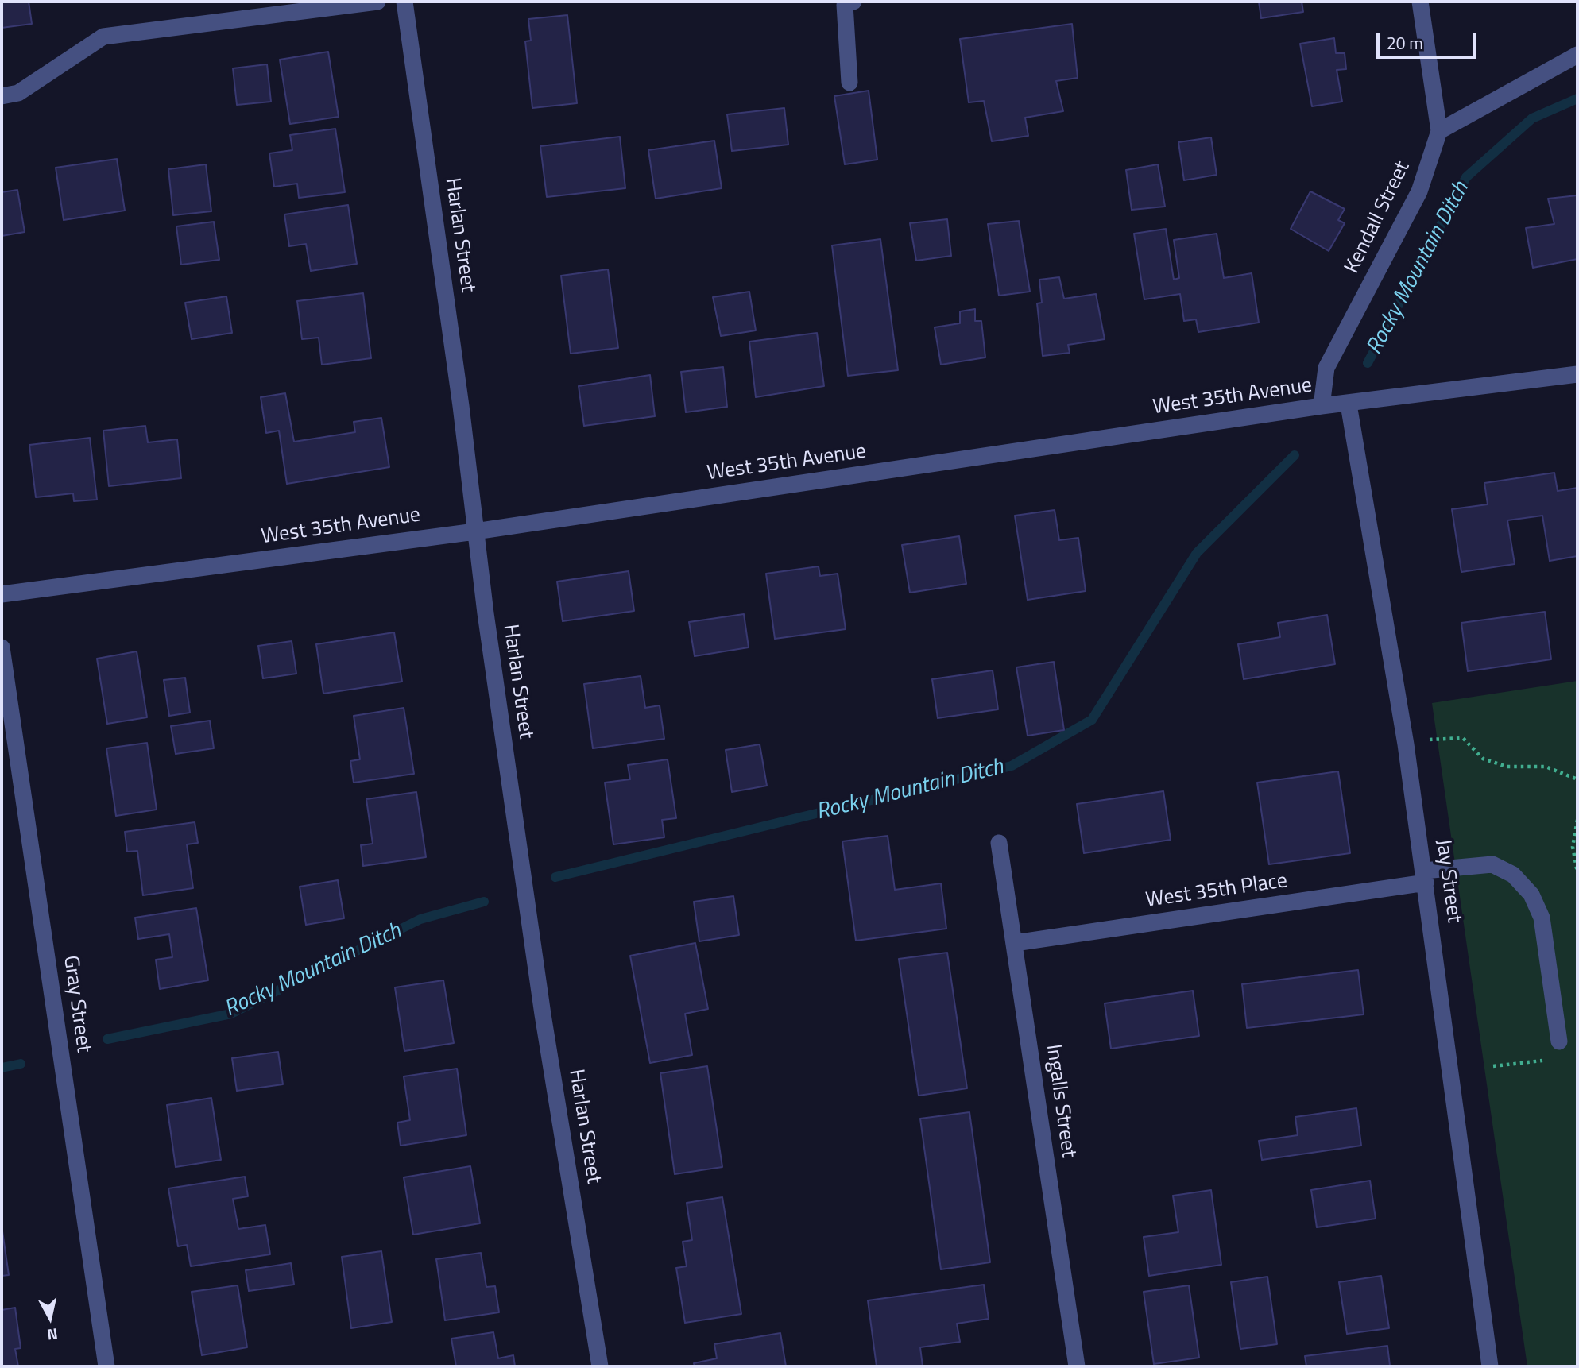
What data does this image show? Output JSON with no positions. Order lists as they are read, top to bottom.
{
  "streets": {
    "street": [
      "Kendall Street",
      "Harlan Street",
      "West 35th Avenue",
      "Jay Street",
      "West 35th Place",
      "Gray Street",
      "Ingalls Street"
    ]
  },
  "crossings": [
    ["Kendall Street", "West 35th Avenue"],
    ["Harlan Street", "West 35th Avenue"],
    ["West 35th Avenue", "Jay Street"],
    ["Jay Street", "West 35th Place"],
    ["West 35th Place", "Ingalls Street"]
  ],
  "water": ["Rocky Mountain Ditch"],
  "scale_bar": "20 m",
  "north": "bottom"
}
